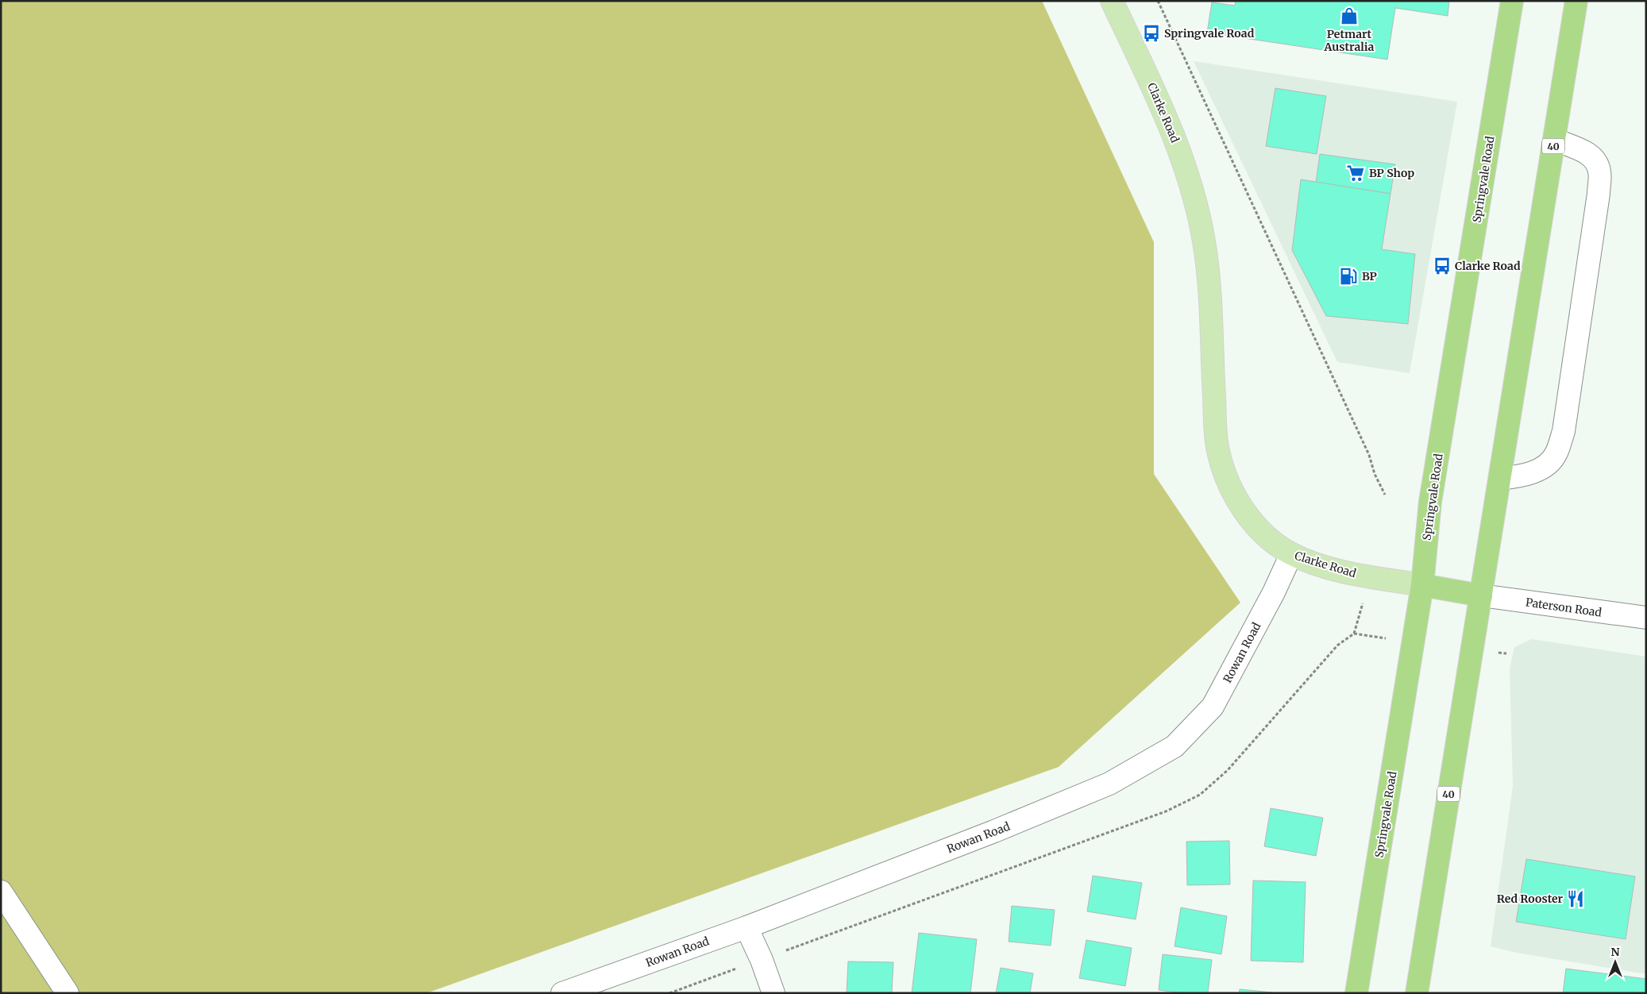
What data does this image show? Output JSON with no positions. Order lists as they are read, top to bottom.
{
  "streets": {
    "highway": ["Clarke Road", "40", "Springvale Road"],
    "street": ["Paterson Road", "Rowan Road"]
  },
  "crossings": [
    ["Clarke Road", "40"],
    ["Clarke Road", "Springvale Road"],
    ["Clarke Road", "Paterson Road"],
    ["Clarke Road", "Rowan Road"],
    ["40", "Paterson Road"]
  ],
  "places": {
    "shop": ["Petmart Australia"],
    "bus stop": ["Springvale Road", "Clarke Road"],
    "supermarket": ["BP Shop"],
    "fuel station": ["BP"],
    "restaurant": ["Red Rooster"]
  },
  "north": "top"
}
